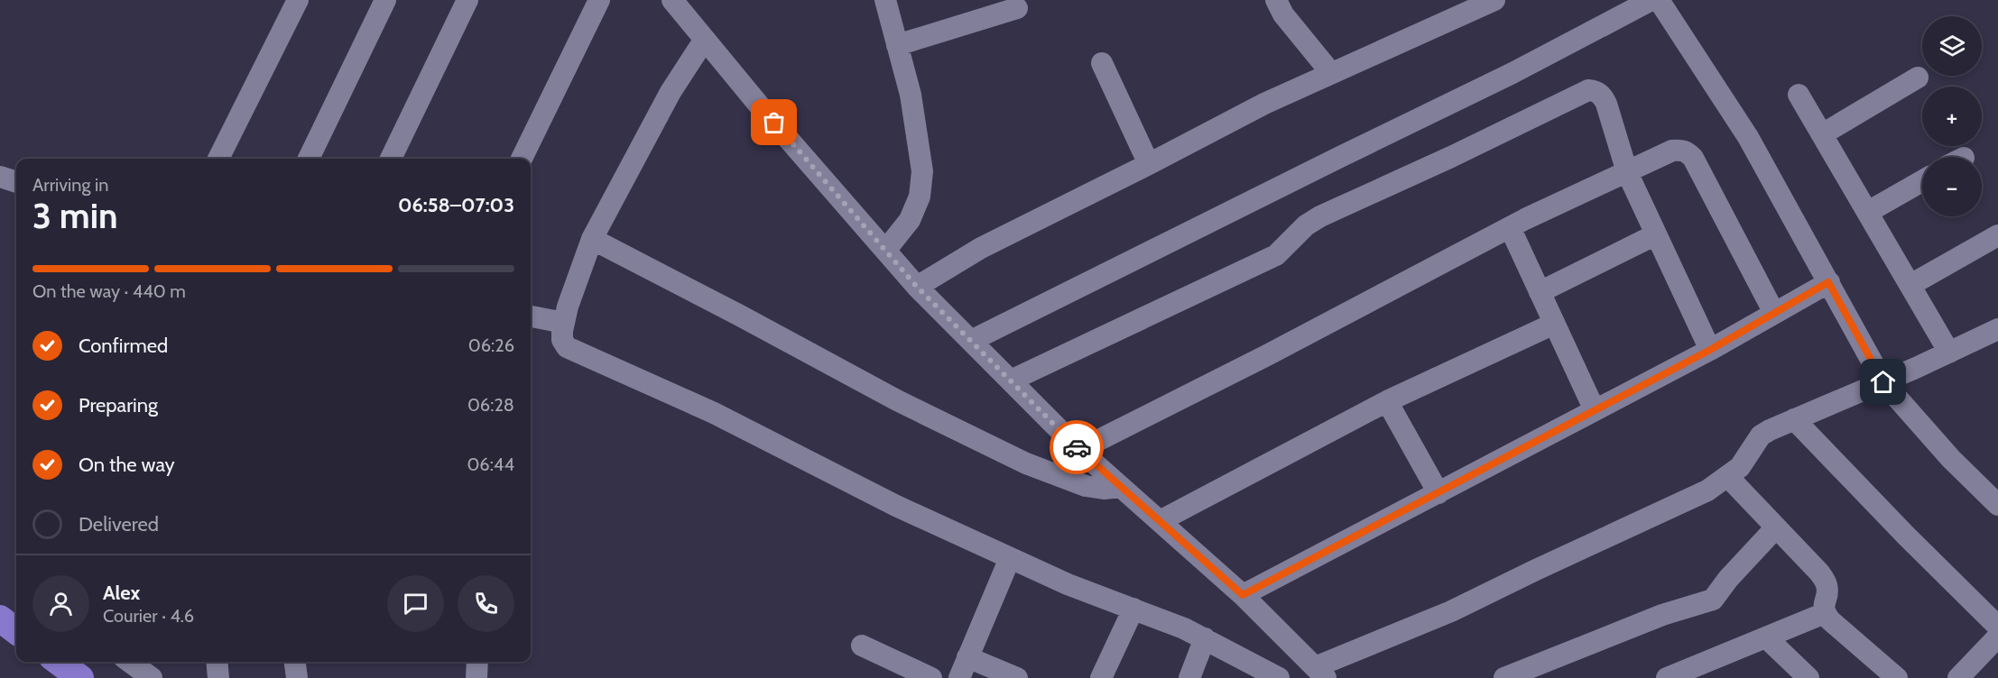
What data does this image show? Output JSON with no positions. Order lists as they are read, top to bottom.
{
  "page": {
    "map_buttons": ["+", "−"],
    "heading": ["3 min", "Arriving in", "06:58–07:03"],
    "panel": ["Alex", "Courier · 4.6"],
    "bar": "On the way · 440 m",
    "list": [
      ["Confirmed", "06:26"],
      ["Preparing", "06:28"],
      ["On the way", "06:44"],
      "Delivered"
    ]
  }
}
